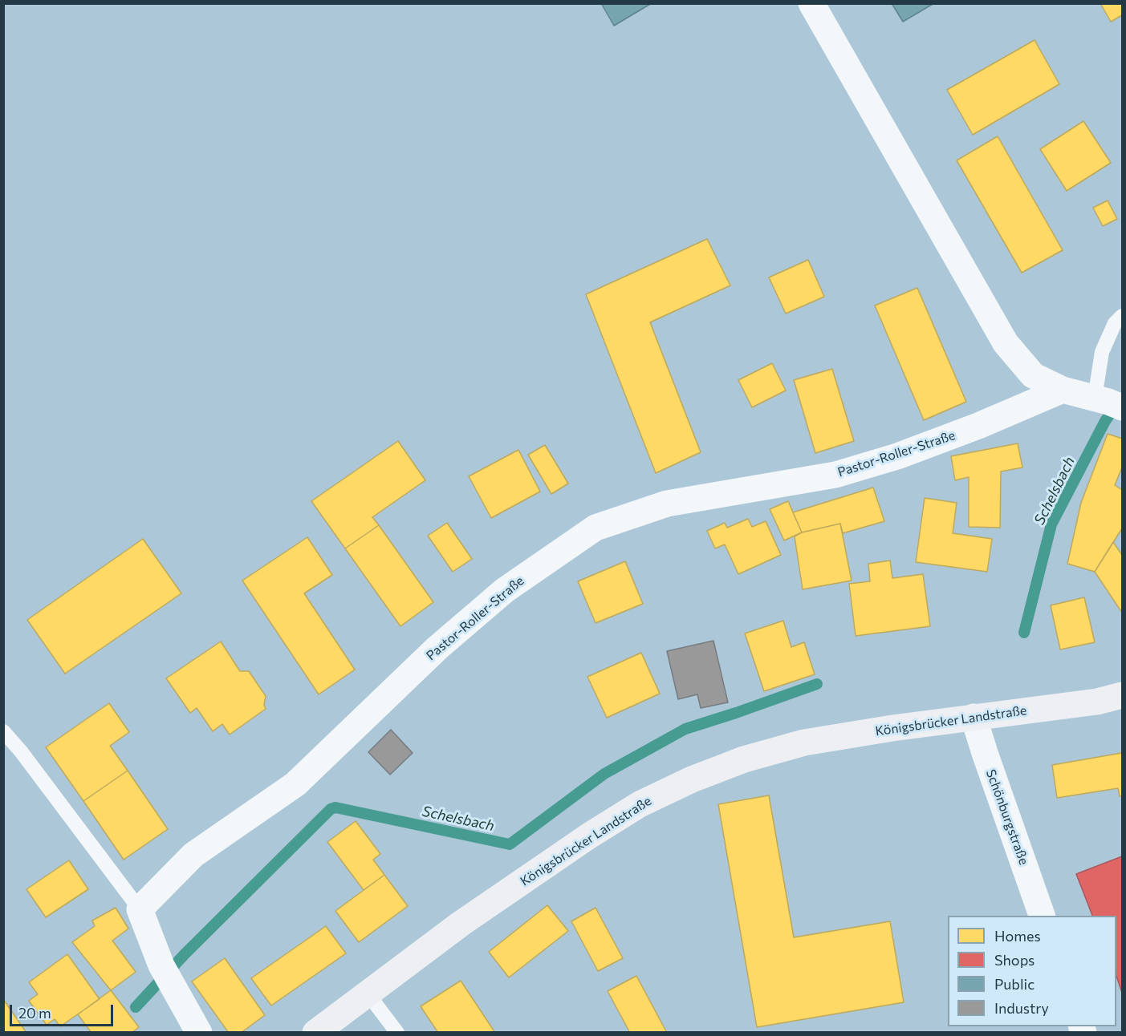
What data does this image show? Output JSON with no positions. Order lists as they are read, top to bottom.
{
  "streets": {
    "main road": ["Königsbrücker Landstraße"],
    "street": ["Pastor-Roller-Straße", "Schönburgstraße"]
  },
  "crossings": [
    ["Königsbrücker Landstraße", "Schönburgstraße"]
  ],
  "water": ["Schelsbach"],
  "legend": [
    "Homes",
    "Shops",
    "Public",
    "Industry"
  ],
  "scale_bar": "20 m"
}
